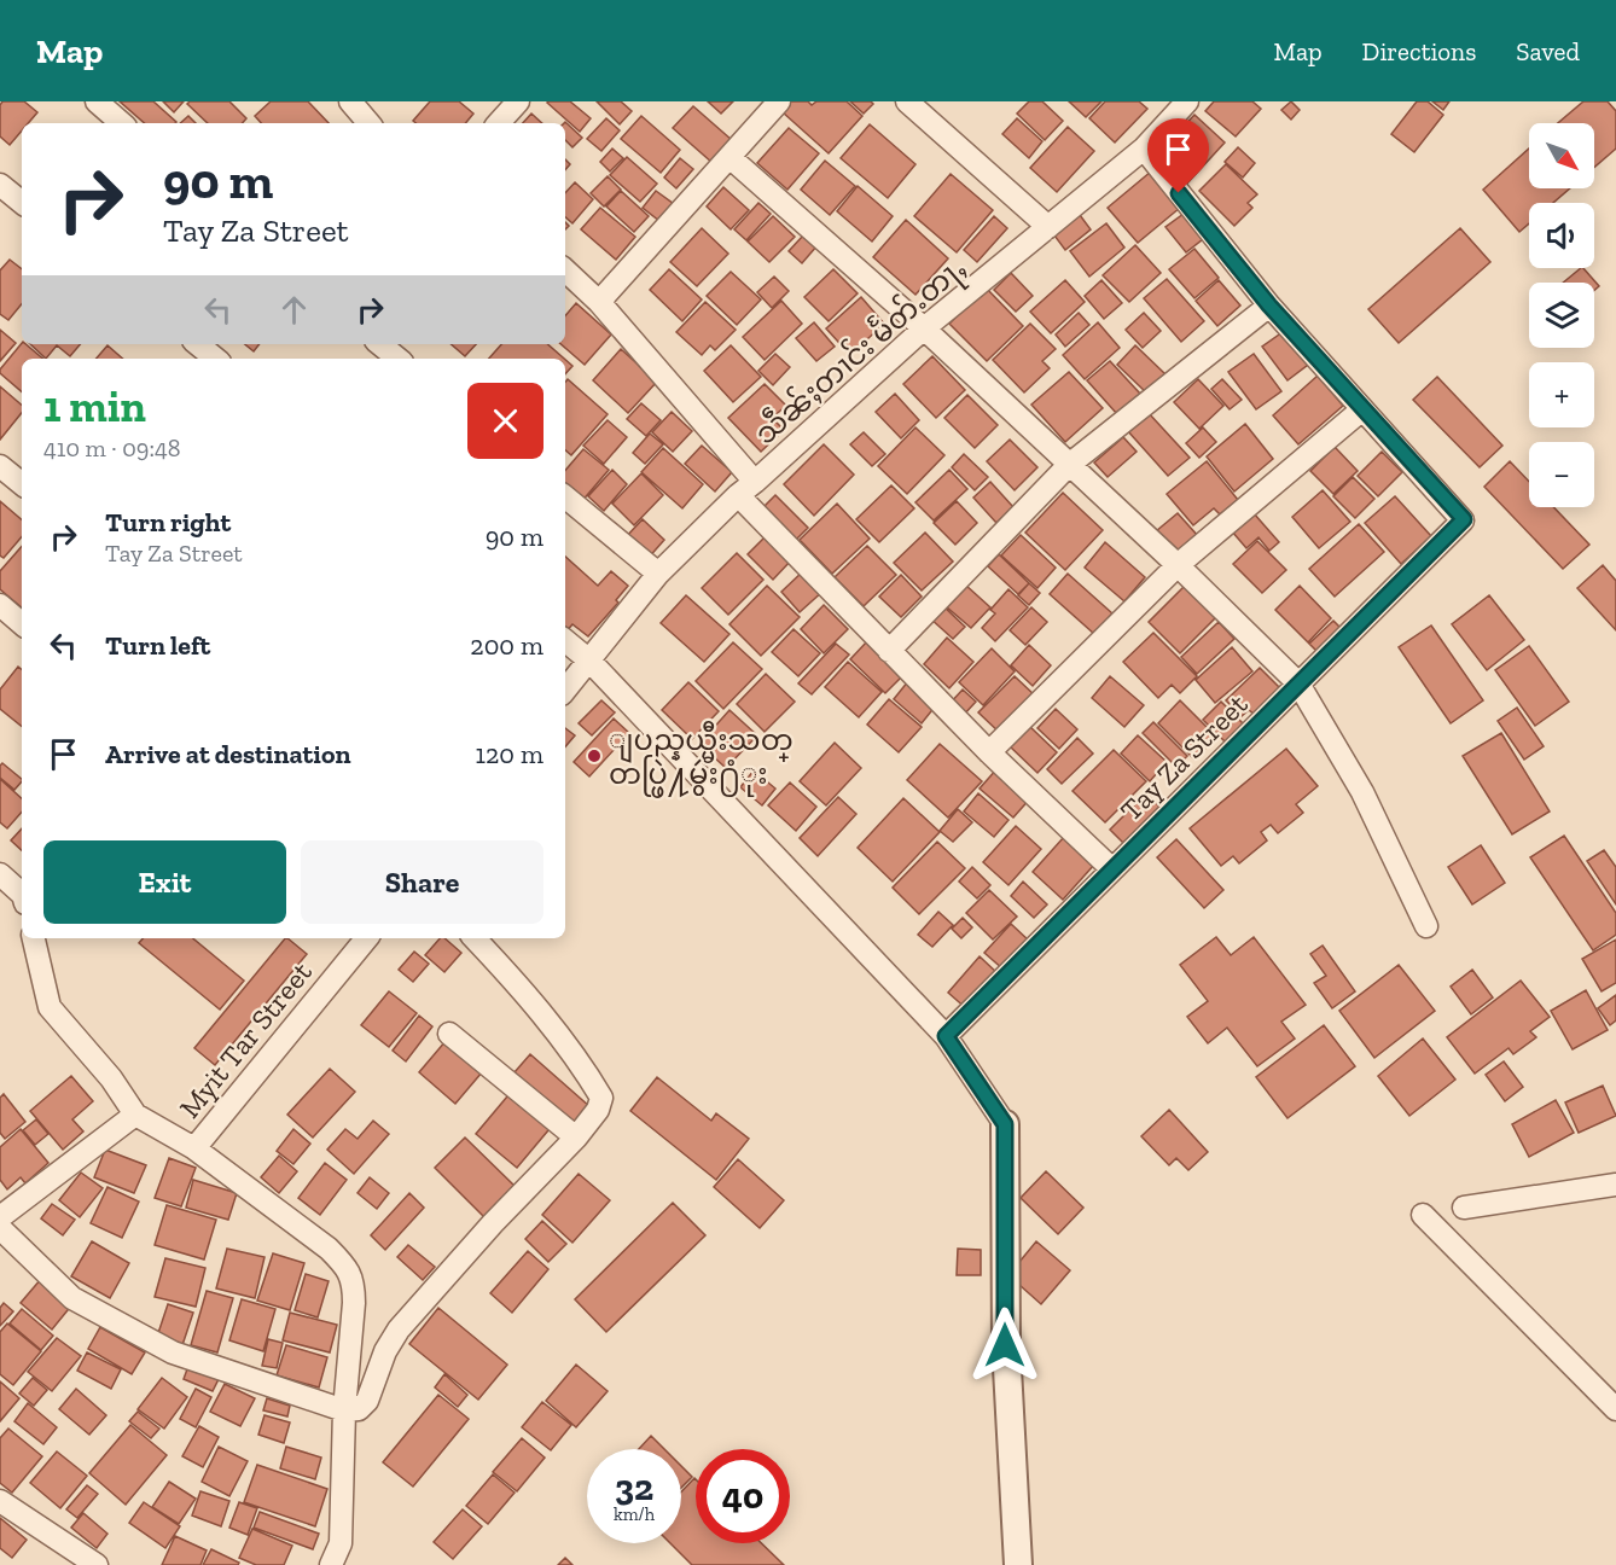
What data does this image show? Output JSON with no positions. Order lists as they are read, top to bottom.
{
  "streets": {
    "street": ["သဵၼ်ႈတၢင်း မႅတ်ႉတႃႇ", "Tay Za Street", "Myit Tar Street"]
  },
  "places": ["ျပည္နယ္မီးသတ္ တပ္ဖြဲ႔မွဴး႐ံုး"],
  "north": "bottom right",
  "page": {
    "header": "Map",
    "nav": ["Map", "Directions", "Saved"],
    "map_buttons": ["+", "−"],
    "turn": ["90 m", "Tay Za Street"],
    "heading": ["1 min", "410 m · 09:48"],
    "list": [
      {
        "name": "Turn right",
        "note": "Tay Za Street",
        "value": "90 m"
      },
      {
        "name": "Turn left",
        "value": "200 m"
      },
      {
        "name": "Arrive at destination",
        "value": "120 m"
      }
    ],
    "buttons": ["Exit", "Share"],
    "speed": "32 km/h",
    "limit": "40"
  }
}
